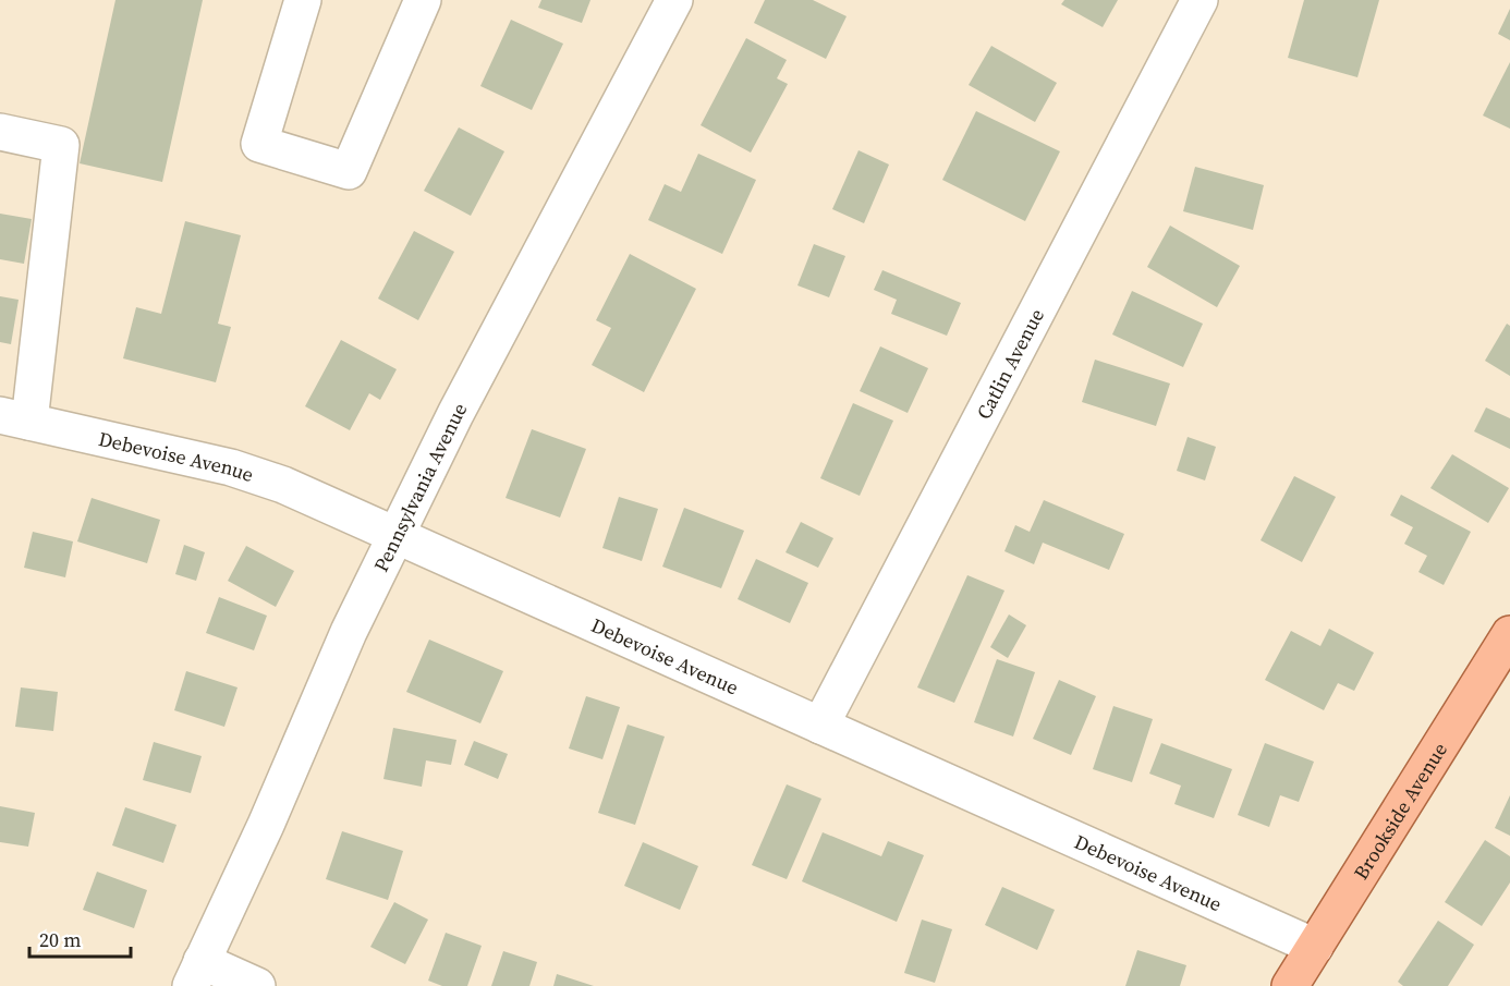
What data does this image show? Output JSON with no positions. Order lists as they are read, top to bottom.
{
  "streets": {
    "main road": ["Brookside Avenue"],
    "street": ["Catlin Avenue", "Debevoise Avenue", "Pennsylvania Avenue"]
  },
  "crossings": [
    ["Catlin Avenue", "Debevoise Avenue"],
    ["Debevoise Avenue", "Pennsylvania Avenue"],
    ["Debevoise Avenue", "Brookside Avenue"]
  ],
  "scale_bar": "20 m"
}
